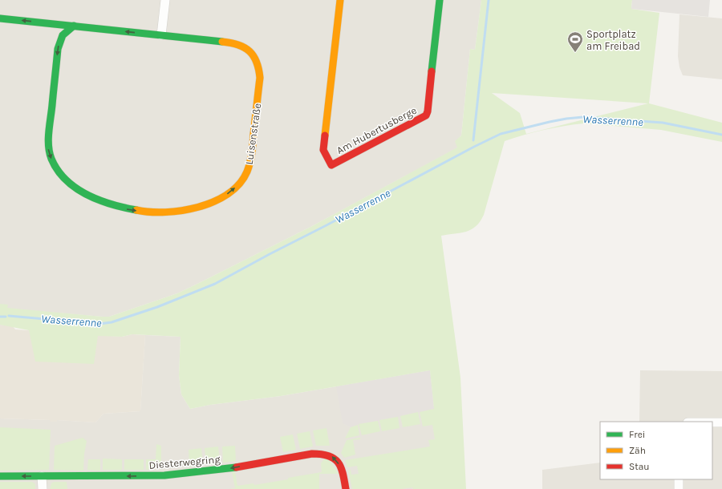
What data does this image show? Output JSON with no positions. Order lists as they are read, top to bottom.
{
  "streets": {
    "street": ["Am Hubertusberge", "Luisenstraße", "Diesterwegring"]
  },
  "one_way": ["Diesterwegring"],
  "water": ["Wasserrenne"],
  "places": {
    "sports": ["Sportplatz am Freibad"]
  },
  "legend": ["Frei", "Zäh", "Stau"]
}
